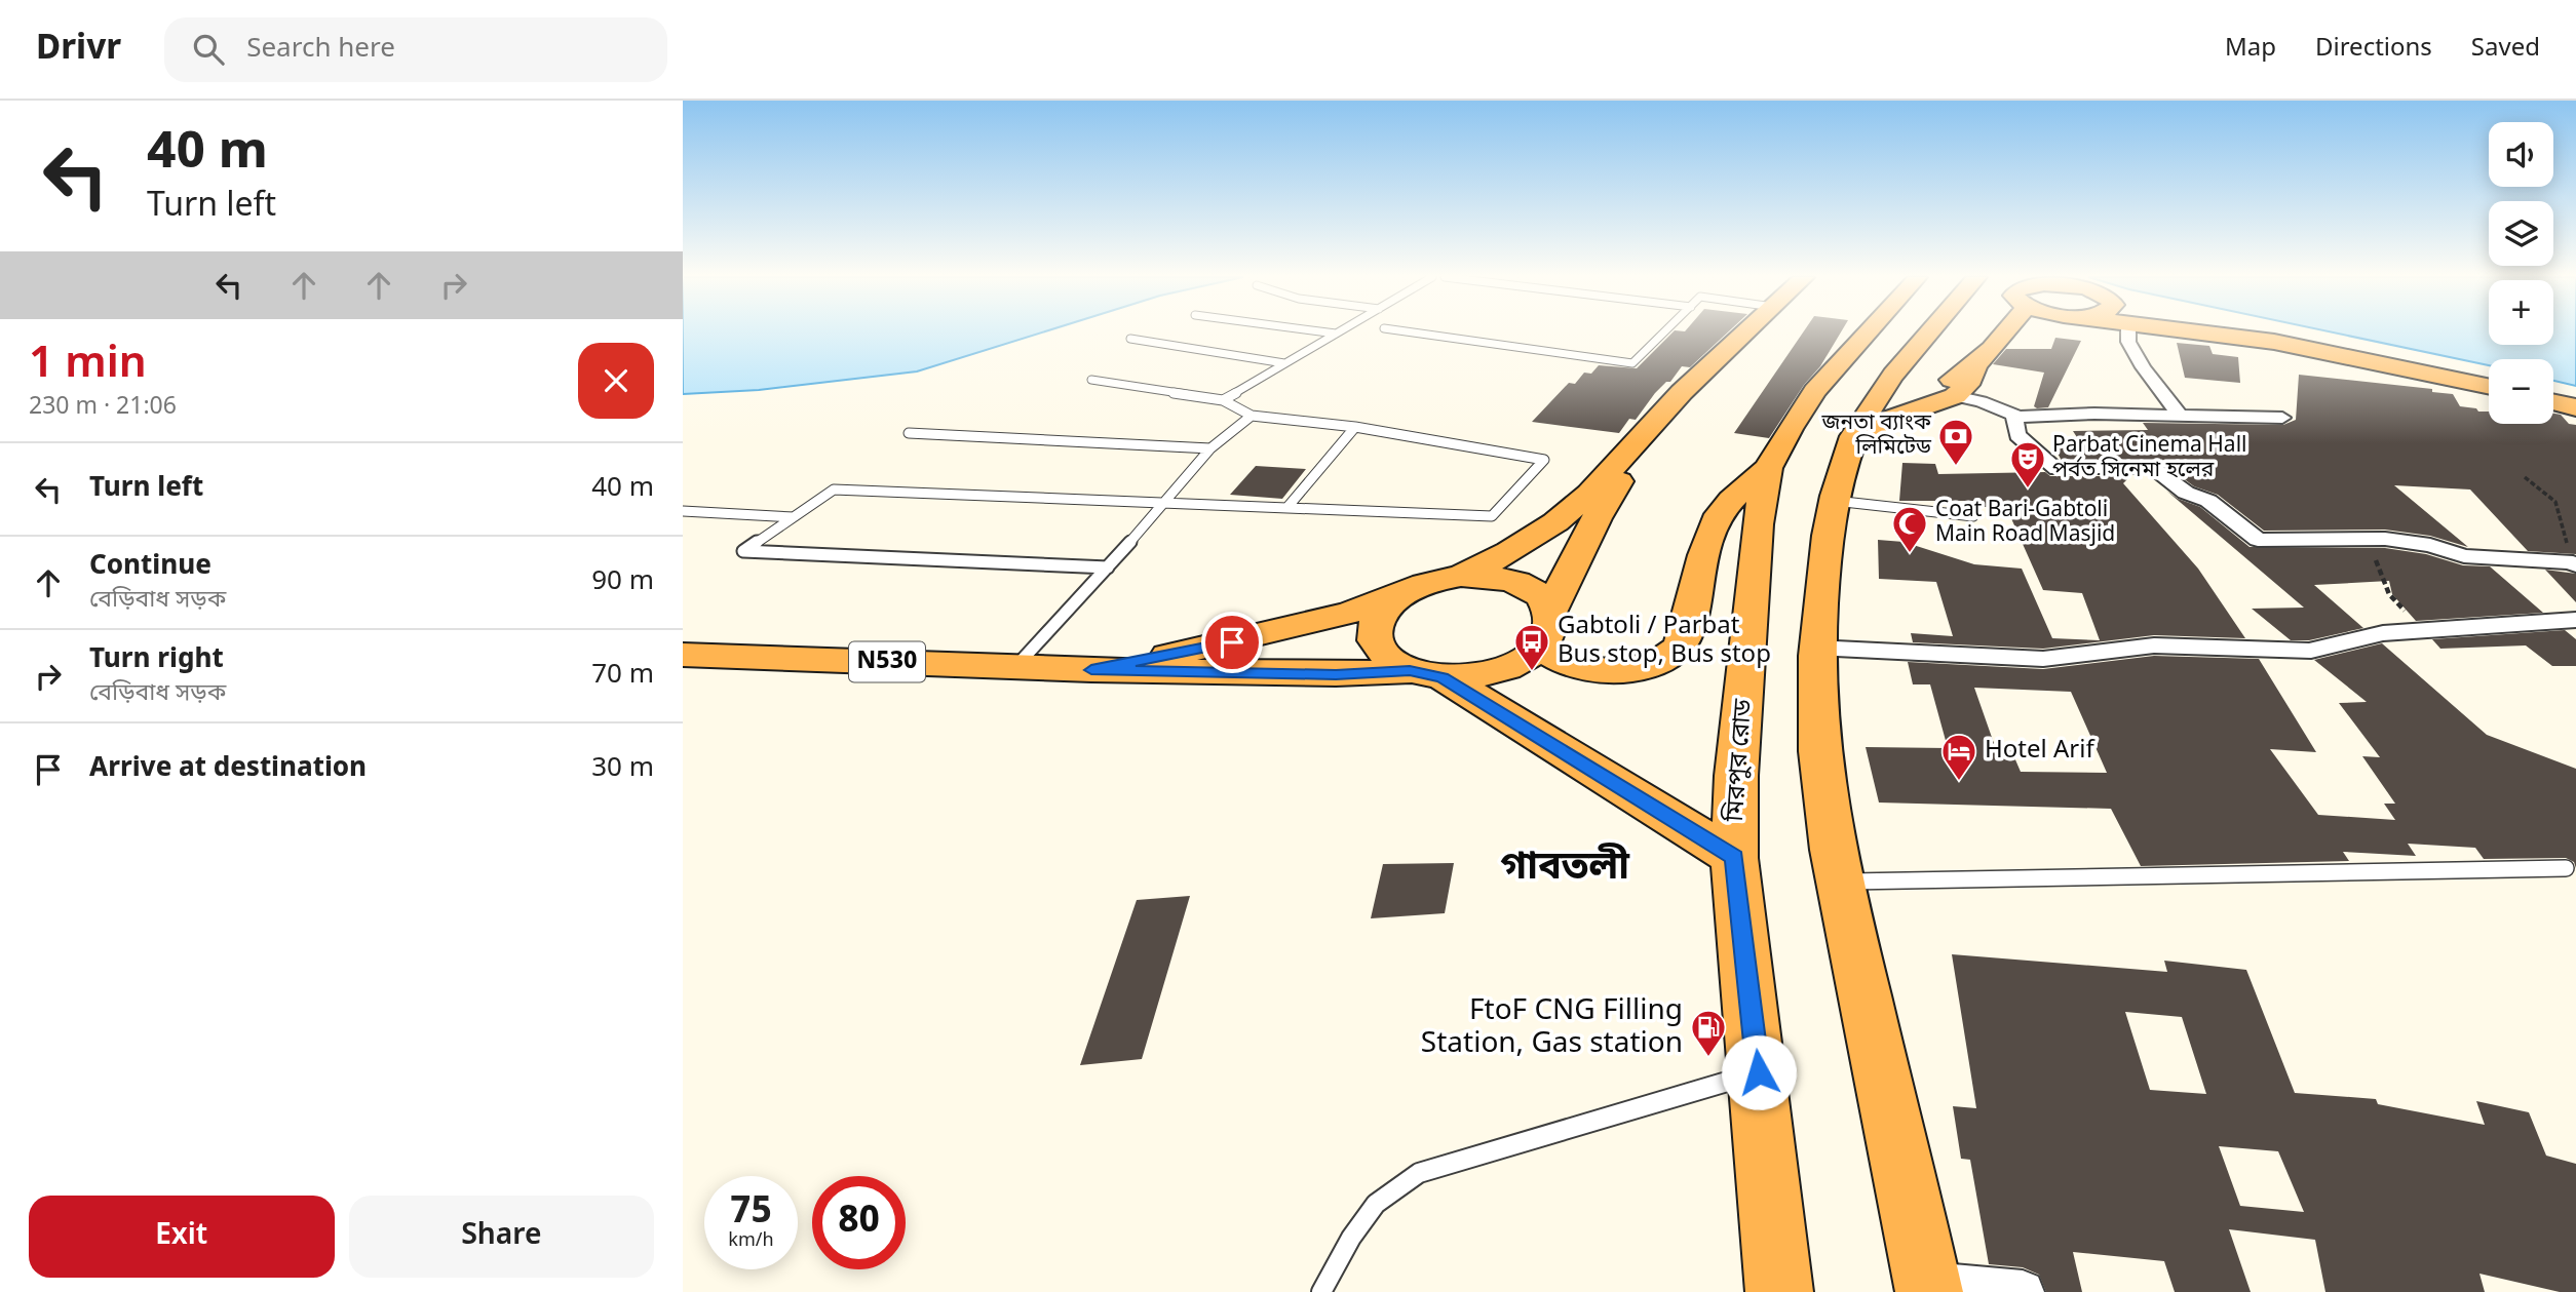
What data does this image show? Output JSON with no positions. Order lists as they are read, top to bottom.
{
  "streets": {
    "highway": ["N530", "মিরপুর রোড"]
  },
  "districts": ["গাবতলী"],
  "places": {
    "bank": ["জনতা ব্যাংক লিমিটেড"],
    "theatre": ["Parbat Cinema Hall পর্বত সিনেমা হলের"],
    "mosque": ["Coat Bari-Gabtoli Main Road Masjid"],
    "bus stop": ["Gabtoli / Parbat Bus stop, Bus stop"],
    "hotel": ["Hotel Arif"],
    "fuel station": ["FtoF CNG Filling Station, Gas station"]
  },
  "page": {
    "header": "Drivr",
    "search": "Search here",
    "nav": ["Map", "Directions", "Saved"],
    "turn": ["40 m", "Turn left"],
    "map_buttons": ["+", "−"],
    "heading": ["1 min", "230 m · 21:06"],
    "list": [
      {
        "name": "Turn left",
        "value": "40 m"
      },
      {
        "name": "Continue",
        "note": "বেড়িবাধ সড়ক",
        "value": "90 m"
      },
      {
        "name": "Turn right",
        "note": "বেড়িবাধ সড়ক",
        "value": "70 m"
      },
      {
        "name": "Arrive at destination",
        "value": "30 m"
      }
    ],
    "speed": "75 km/h",
    "limit": "80",
    "buttons": ["Exit", "Share"]
  }
}
